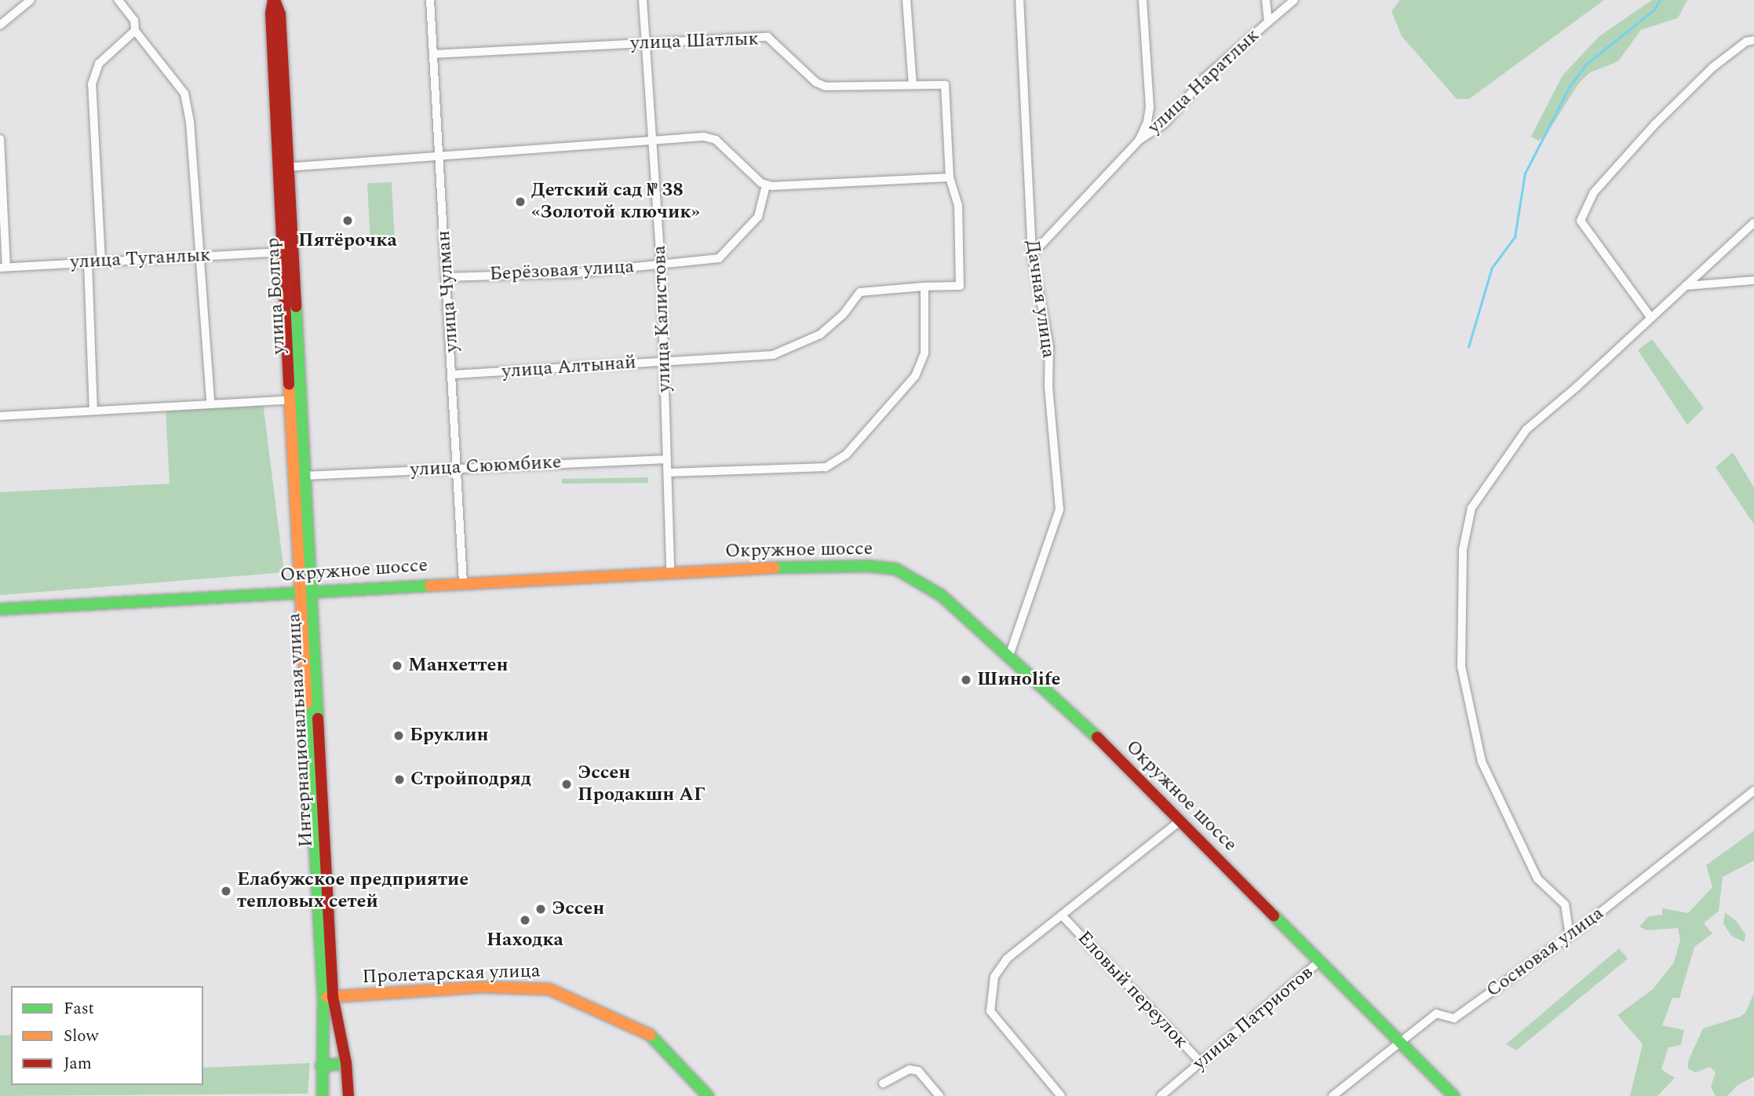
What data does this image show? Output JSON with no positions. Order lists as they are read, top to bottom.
{
  "streets": {
    "street": [
      "улица Шатлык",
      "улица Наратлык",
      "улица Туганлык",
      "Берёзовая улица",
      "улица Чулман",
      "улица Болгар",
      "Дачная улица",
      "улица Калистова",
      "улица Алтынай",
      "улица Сююмбике",
      "Окружное шоссе",
      "Интернациональная улица",
      "Сосновая улица",
      "Пролетарская улица",
      "Еловый переулок",
      "улица Патриотов"
    ]
  },
  "crossings": [
    ["улица Шатлык", "улица Чулман"],
    ["улица Шатлык", "улица Калистова"],
    ["улица Шатлык", "улица Алтынай"],
    ["улица Туганлык", "улица Болгар"],
    ["Берёзовая улица", "улица Чулман"],
    ["Берёзовая улица", "улица Калистова"],
    ["улица Чулман", "улица Алтынай"],
    ["улица Чулман", "улица Сююмбике"],
    ["улица Чулман", "Окружное шоссе"],
    ["улица Болгар", "улица Сююмбике"],
    ["улица Болгар", "Окружное шоссе"],
    ["улица Болгар", "Интернациональная улица"],
    ["Дачная улица", "Окружное шоссе"],
    ["улица Калистова", "улица Алтынай"],
    ["улица Калистова", "улица Сююмбике"],
    ["улица Калистова", "Окружное шоссе"],
    ["Окружное шоссе", "Интернациональная улица"],
    ["Окружное шоссе", "Сосновая улица"],
    ["Окружное шоссе", "улица Патриотов"],
    ["Интернациональная улица", "Пролетарская улица"],
    ["Еловый переулок", "улица Патриотов"]
  ],
  "places": [
    "Детский сад № 38 «Золотой ключик»",
    "Пятёрочка",
    "Манхеттен",
    "Шиноlife",
    "Бруклин",
    "Стройподряд",
    "Эссен Продакшн АГ",
    "Елабужское предприятие тепловых сетей",
    "Эссен",
    "Находка"
  ],
  "legend": ["Fast", "Slow", "Jam"]
}
